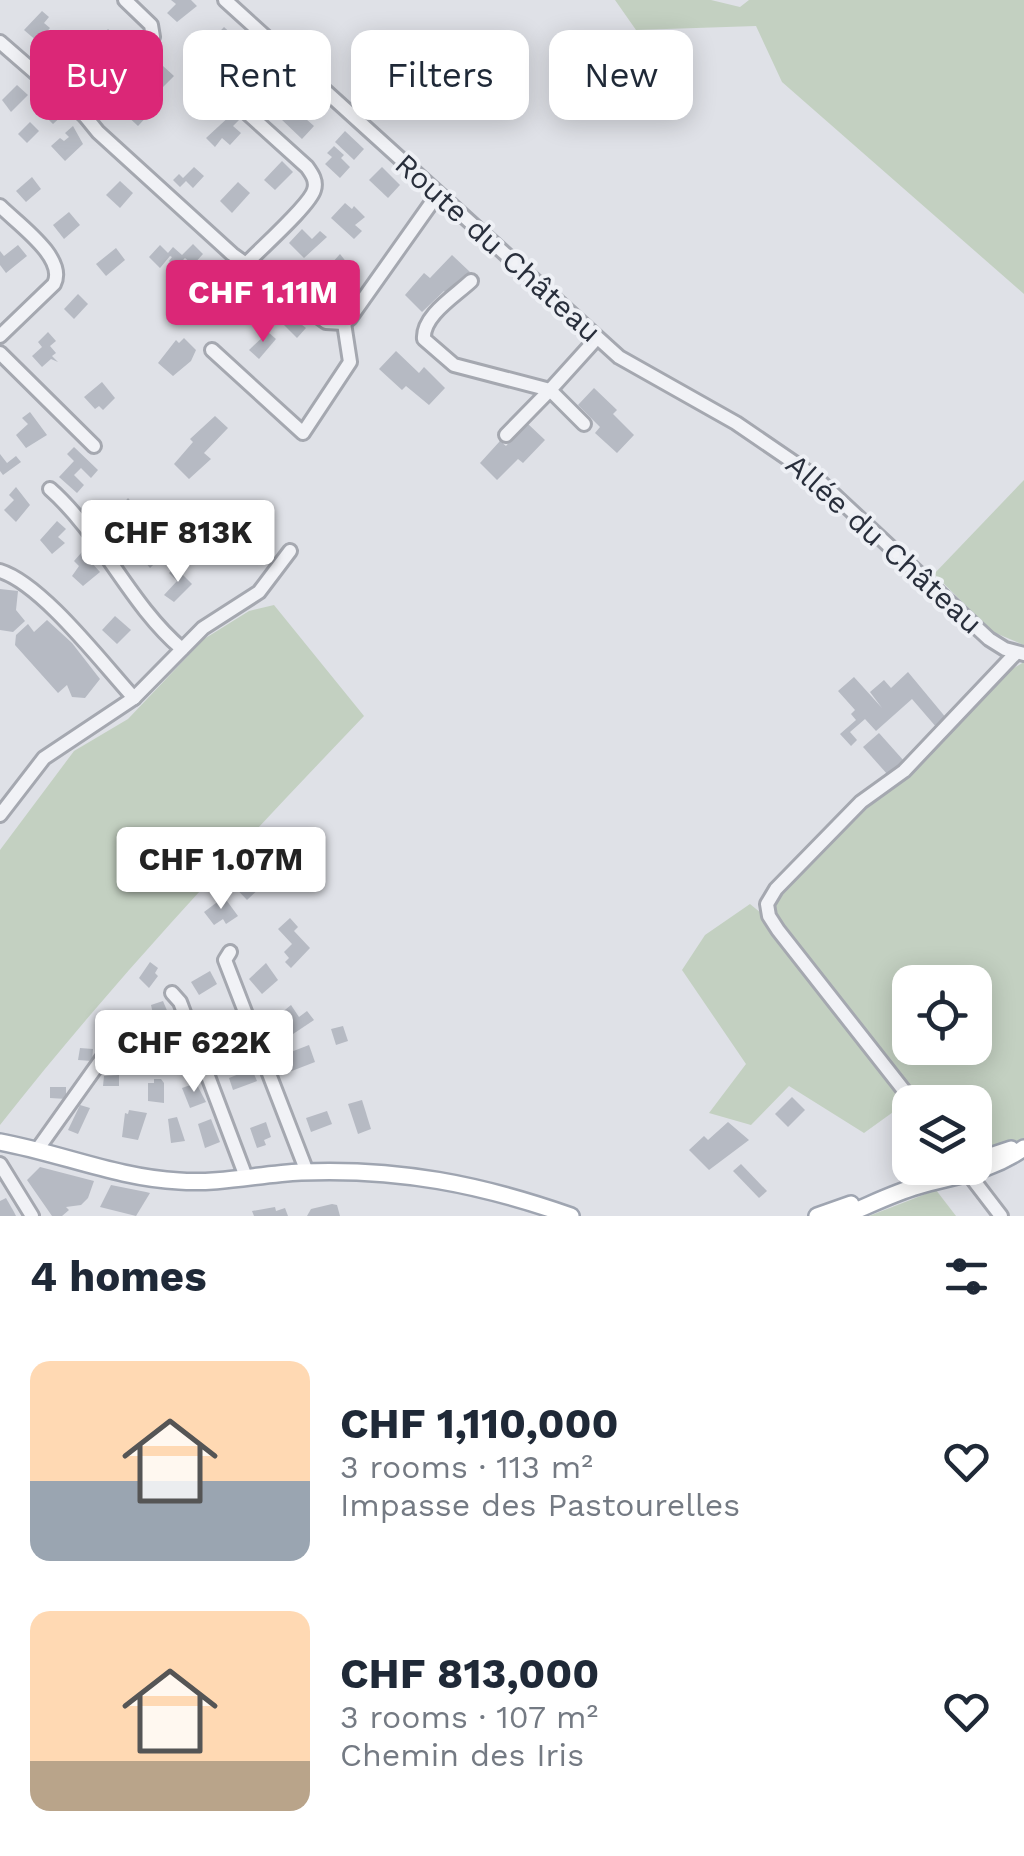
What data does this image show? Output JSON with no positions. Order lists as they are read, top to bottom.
{
  "streets": {
    "street": ["Route du Château", "Allée du Château"]
  },
  "crossings": [
    ["Route du Château", "Allée du Château"]
  ],
  "page": {
    "chip": [
      "Buy",
      "Rent",
      "Filters",
      "New"
    ],
    "price": [
      "CHF 1.11M",
      "CHF 813K",
      "CHF 1.07M",
      "CHF 622K"
    ],
    "heading": "4 homes",
    "list": [
      {
        "name": "CHF 1,110,000",
        "note": "3 rooms · 113 m² · Impasse des Pastourelles"
      },
      {
        "name": "CHF 813,000",
        "note": "3 rooms · 107 m² · Chemin des Iris"
      }
    ]
  }
}
